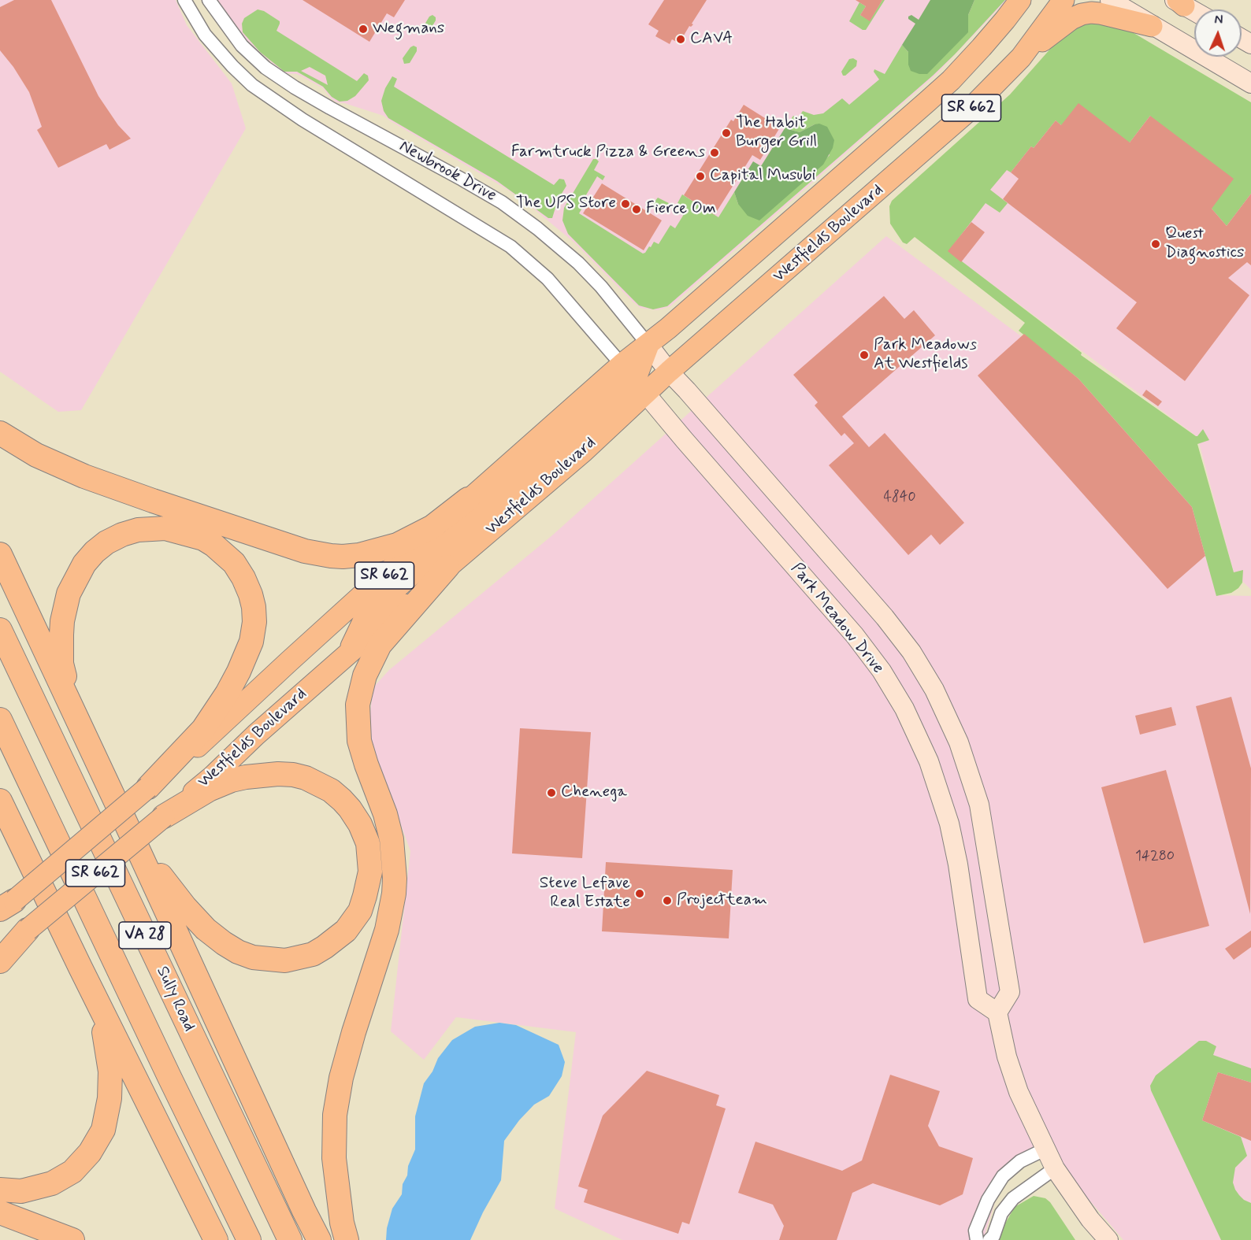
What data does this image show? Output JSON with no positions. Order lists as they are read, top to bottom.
{
  "streets": {
    "highway": ["VA 28", "Sully Road"],
    "main road": ["SR 662", "Westfields Boulevard"],
    "street": ["Newbrook Drive", "Park Meadow Drive"]
  },
  "crossings": [
    ["Newbrook Drive", "Westfields Boulevard"],
    ["Newbrook Drive", "Park Meadow Drive"],
    ["Westfields Boulevard", "Park Meadow Drive"]
  ],
  "places": [
    "Wegmans",
    "CAVA",
    "The Habit Burger Grill",
    "Farmtruck Pizza & Greens",
    "Capital Musubi",
    "The UPS Store",
    "Fierce Om",
    "Quest Diagnostics",
    "Park Meadows At Westfields",
    "Chenega",
    "Steve Lefave Real Estate",
    "Projectteam"
  ],
  "house_numbers": ["4840", "14280"],
  "north": "top"
}
